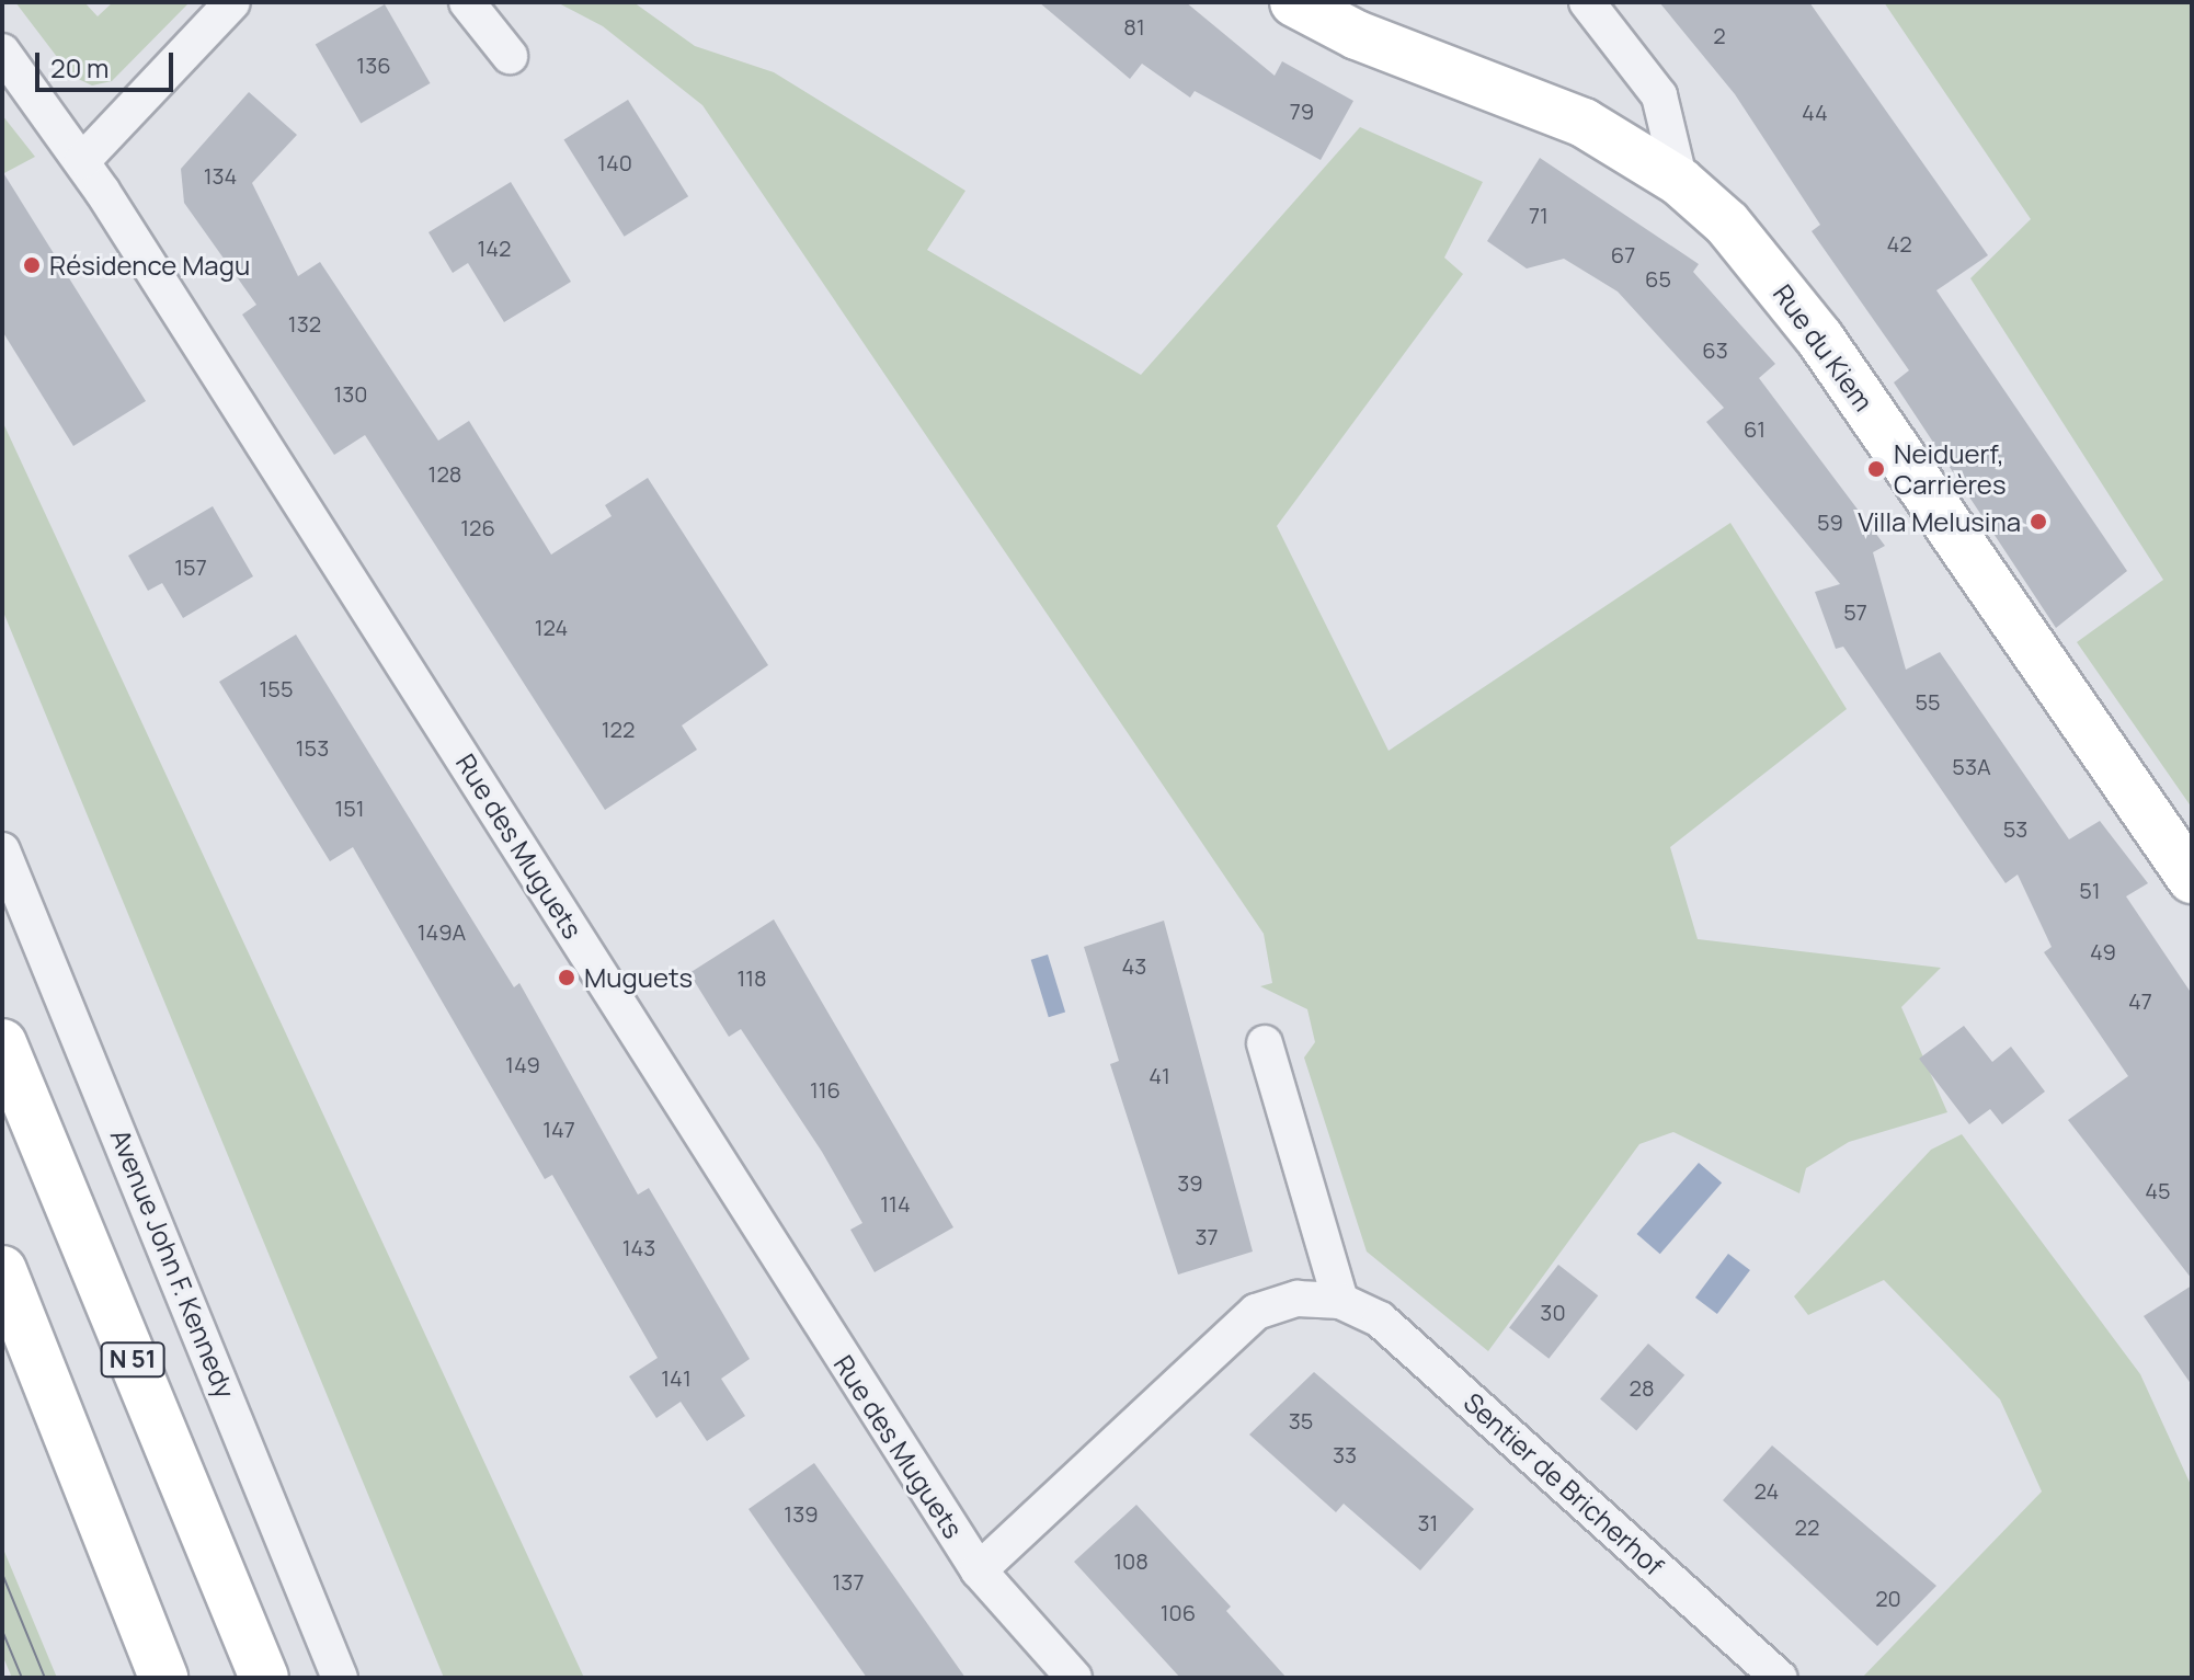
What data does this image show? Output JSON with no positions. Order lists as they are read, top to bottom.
{
  "streets": {
    "main road": ["Rue du Kiem", "N 51"],
    "street": ["Rue des Muguets", "Avenue John F. Kennedy", "Sentier de Bricherhof"]
  },
  "crossings": [
    ["Rue des Muguets", "Sentier de Bricherhof"]
  ],
  "places": [
    "Résidence Magu",
    "Neiduerf, Carrières",
    "Villa Melusina",
    "Muguets"
  ],
  "house_numbers": [
    "81",
    "2",
    "136",
    "79",
    "44",
    "140",
    "134",
    "71",
    "42",
    "142",
    "67",
    "65",
    "132",
    "63",
    "130",
    "61",
    "128",
    "59",
    "126",
    "157",
    "57",
    "124",
    "155",
    "55",
    "122",
    "153",
    "53A",
    "151",
    "53",
    "51",
    "149A",
    "49",
    "43",
    "118",
    "47",
    "149",
    "41",
    "116",
    "147",
    "39",
    "45",
    "114",
    "37",
    "143",
    "30",
    "141",
    "28",
    "35",
    "33",
    "24",
    "139",
    "31",
    "22",
    "108",
    "137",
    "20",
    "106"
  ],
  "scale_bar": "20 m"
}
